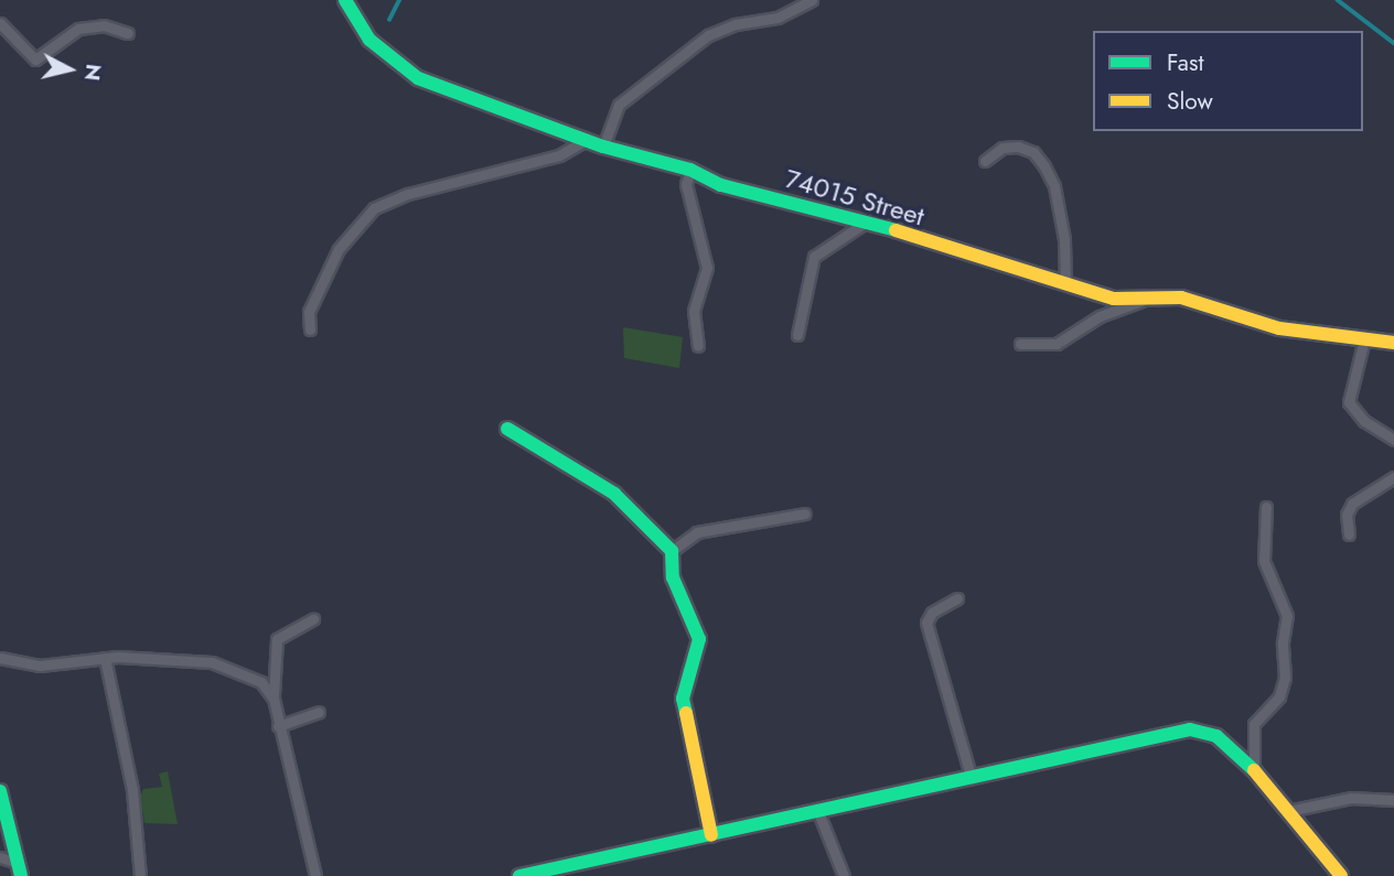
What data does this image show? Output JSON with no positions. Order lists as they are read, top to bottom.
{
  "streets": {
    "street": ["74015 Street"]
  },
  "legend": ["Fast", "Slow"],
  "north": "right"
}
